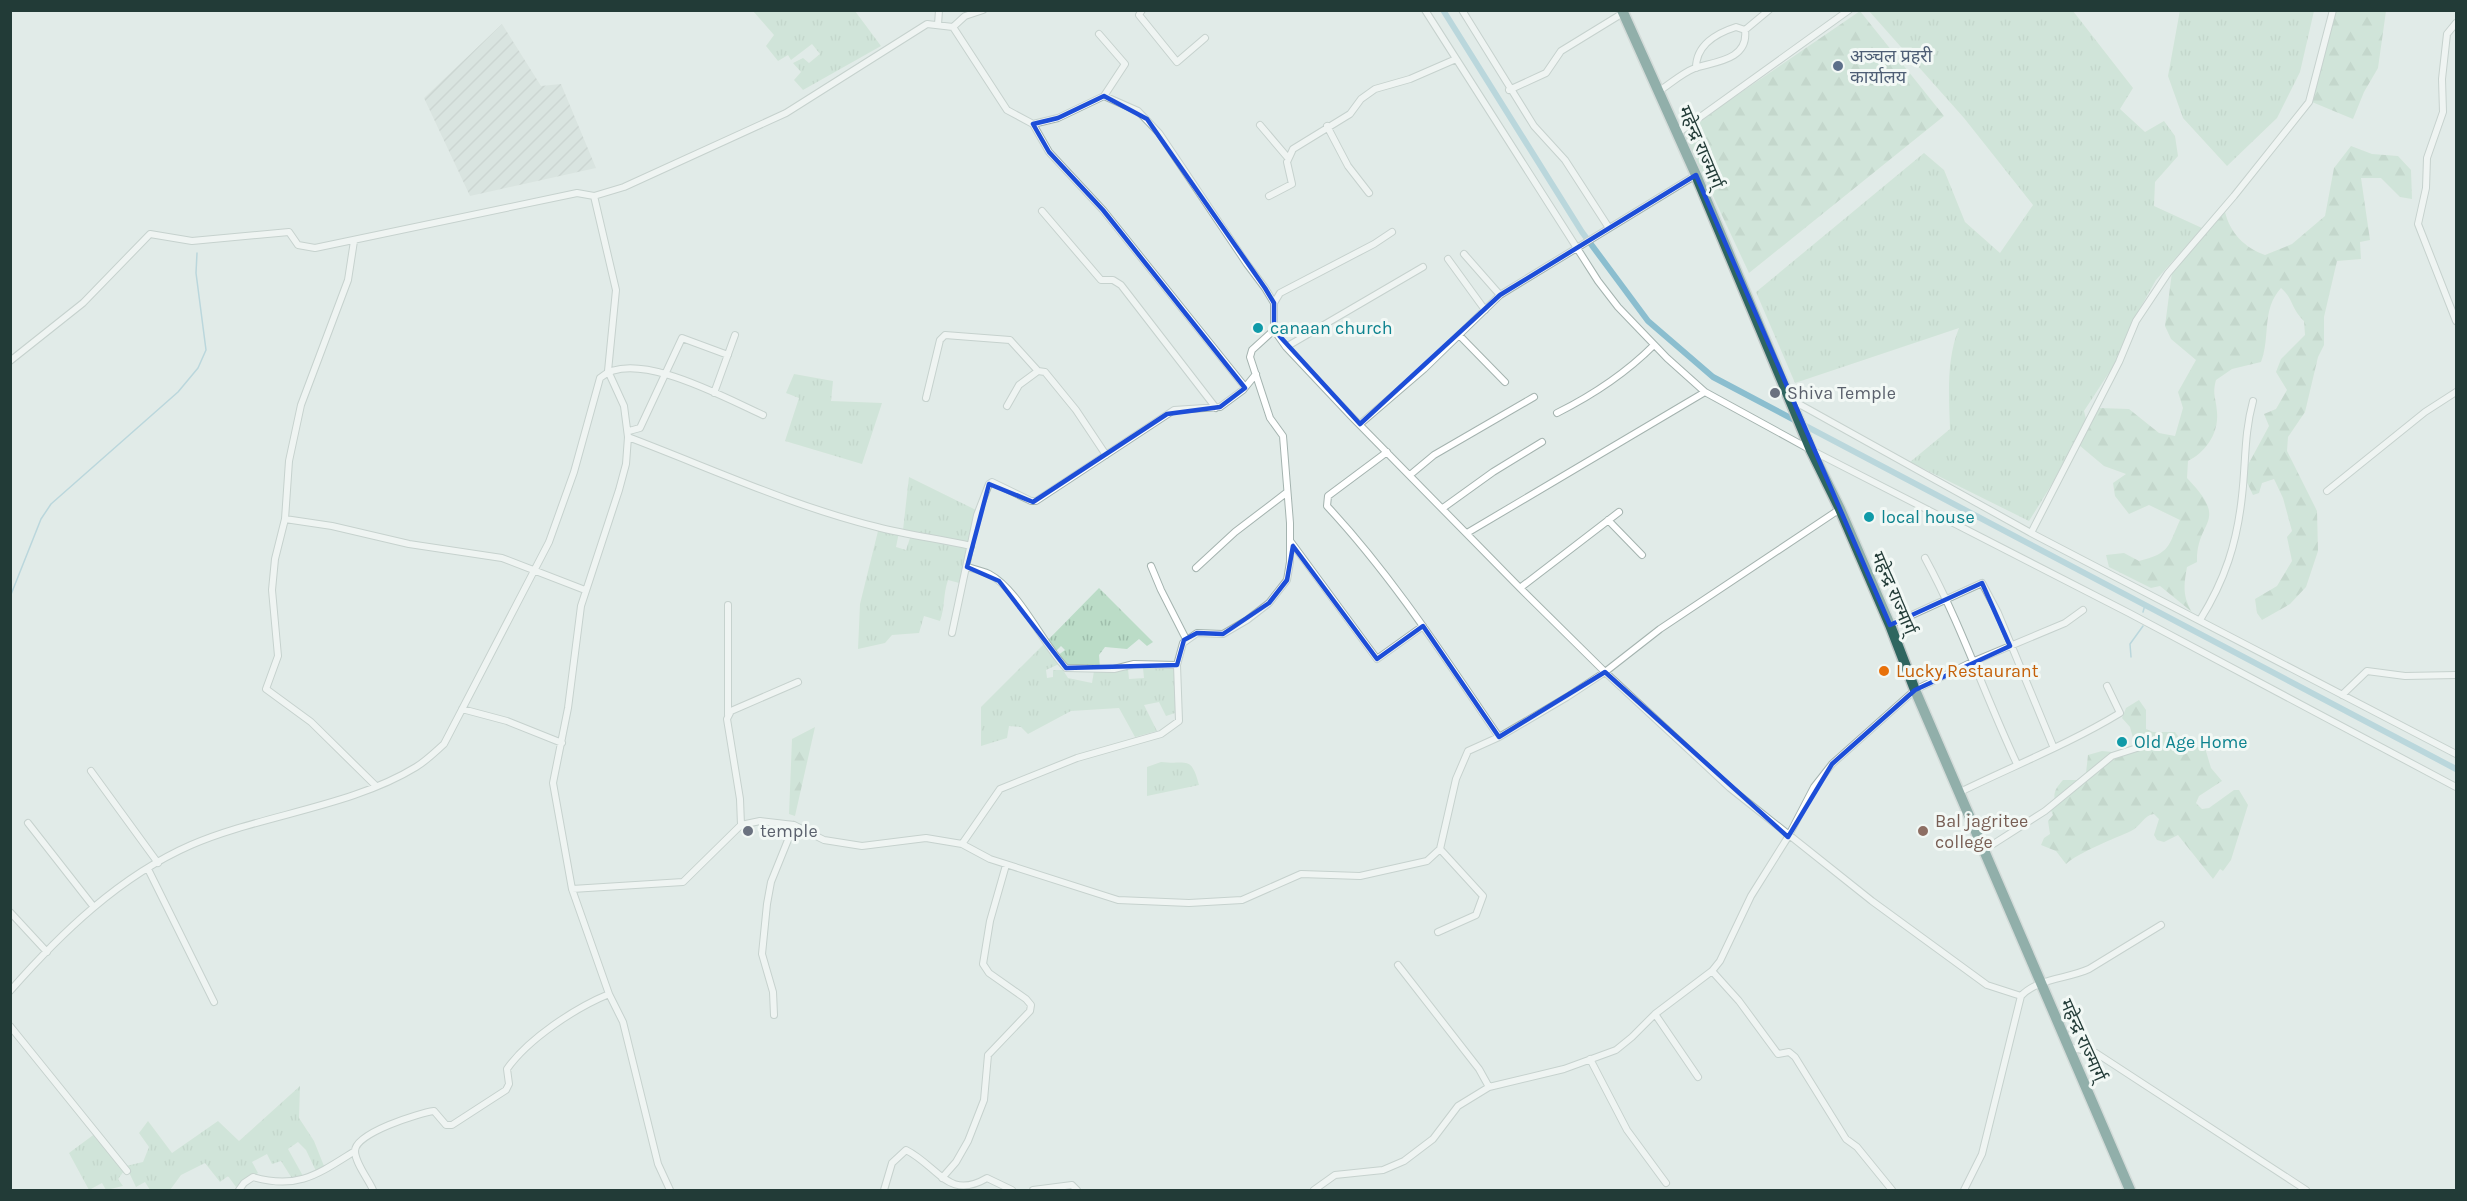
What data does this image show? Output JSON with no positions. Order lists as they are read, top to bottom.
{
  "streets": {
    "highway": ["महेन्द्र राज्मार्ग्"]
  },
  "places": [
    "अञ्चल प्रहरी कार्यालय",
    "canaan church",
    "Shiva Temple",
    "local house",
    "Lucky Restaurant",
    "Old Age Home",
    "temple",
    "Bal jagritee college"
  ]
}
